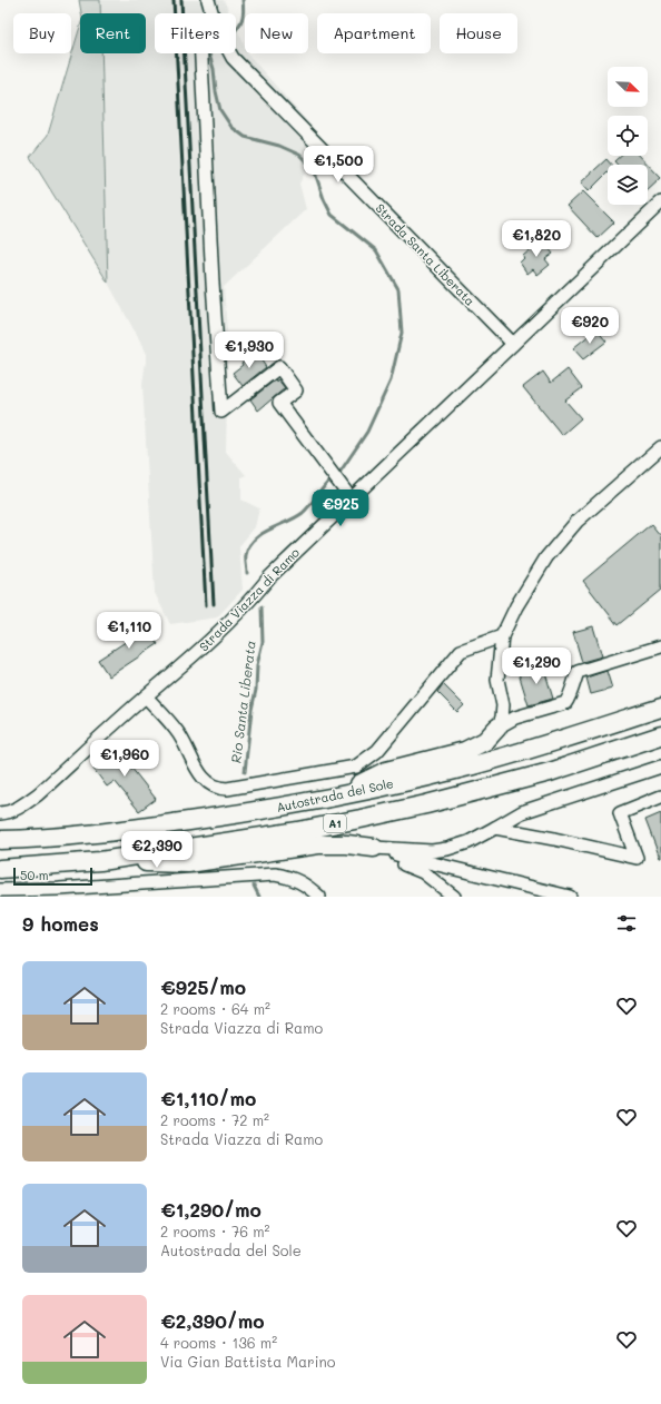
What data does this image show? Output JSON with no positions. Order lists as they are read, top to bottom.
{
  "streets": {
    "highway": ["Autostrada del Sole", "A1"],
    "street": ["Strada Santa Liberata", "Strada Viazza di Ramo"]
  },
  "crossings": [
    ["Strada Santa Liberata", "Strada Viazza di Ramo"]
  ],
  "water": ["Rio Santa Liberata"],
  "scale_bar": "50 m",
  "north": "bottom right",
  "page": {
    "chip": [
      "Buy",
      "Rent",
      "Filters",
      "New",
      "Apartment",
      "House"
    ],
    "price": [
      "€1,500",
      "€1,820",
      "€920",
      "€1,930",
      "€925",
      "€1,110",
      "€1,290",
      "€1,960",
      "€2,390"
    ],
    "scale": "50 m",
    "heading": "9 homes",
    "list": [
      {
        "name": "€925/mo",
        "note": "2 rooms · 64 m² · Strada Viazza di Ramo"
      },
      {
        "name": "€1,110/mo",
        "note": "2 rooms · 72 m² · Strada Viazza di Ramo"
      },
      {
        "name": "€1,290/mo",
        "note": "2 rooms · 76 m² · Autostrada del Sole"
      },
      {
        "name": "€2,390/mo",
        "note": "4 rooms · 136 m² · Via Gian Battista Marino"
      }
    ]
  }
}
